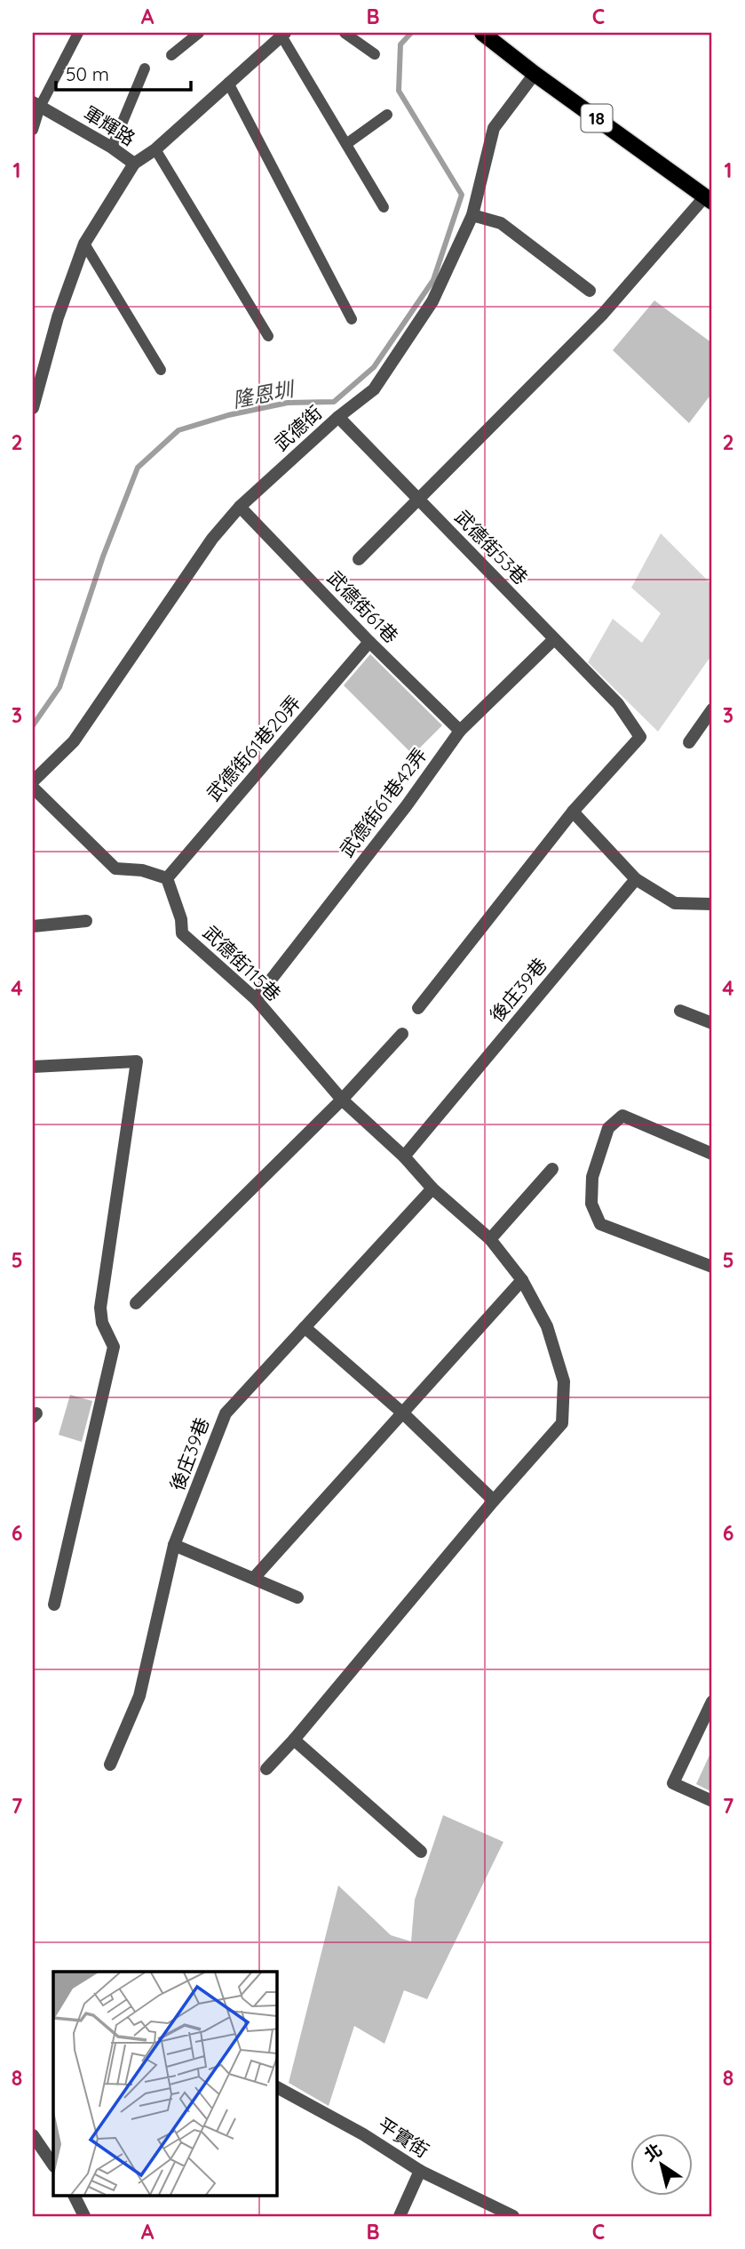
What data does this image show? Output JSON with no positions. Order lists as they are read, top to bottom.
{
  "streets": {
    "main road": ["18"],
    "street": [
      "軍輝路",
      "武德街",
      "武德街53巷",
      "武德街61巷",
      "武德街61巷20弄",
      "武德街61巷42弄",
      "武德街115巷",
      "後庄39巷",
      "平實街"
    ]
  },
  "crossings": [
    ["18", "武德街"],
    ["武德街", "武德街53巷"],
    ["武德街", "武德街61巷"],
    ["武德街53巷", "武德街61巷42弄"],
    ["武德街61巷", "武德街61巷20弄"],
    ["武德街61巷", "武德街61巷42弄"],
    ["武德街61巷20弄", "武德街115巷"],
    ["武德街61巷42弄", "武德街115巷"],
    ["武德街115巷", "後庄39巷"]
  ],
  "water": ["隆恩圳"],
  "scale_bar": "50 m",
  "north": "top left",
  "grid": {
    "columns": ["A", "B", "C"],
    "rows": [
      "1",
      "2",
      "3",
      "4",
      "5",
      "6",
      "7",
      "8"
    ]
  }
}
